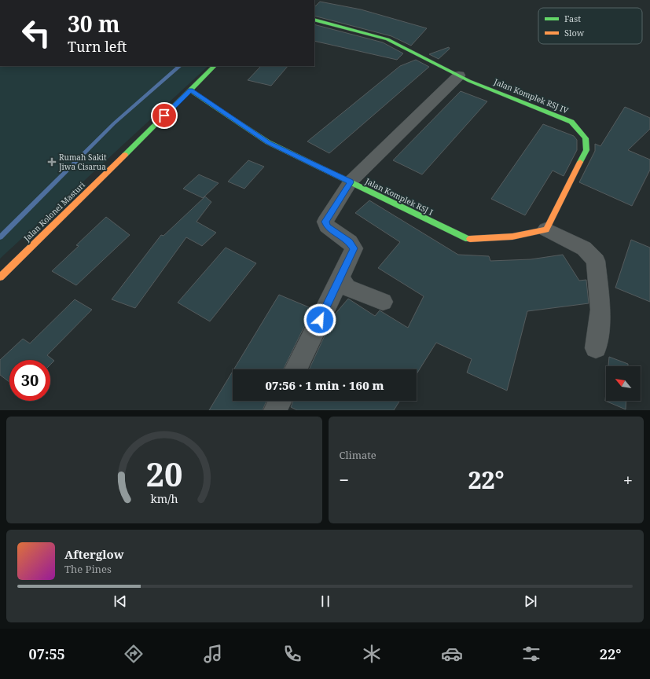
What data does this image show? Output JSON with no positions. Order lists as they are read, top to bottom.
{
  "streets": {
    "street": ["Jalan Komplek RSJ IV", "Jalan Komplek RSJ I", "Jalan Kolonel Masturi"]
  },
  "crossings": [
    ["Jalan Komplek RSJ IV", "Jalan Komplek RSJ I"],
    ["Jalan Komplek RSJ I", "Jalan Kolonel Masturi"]
  ],
  "places": {
    "health": ["Rumah Sakit Jiwa Cisarua"]
  },
  "legend": ["Fast", "Slow"],
  "north": "top left",
  "page": {
    "turn": ["30 m", "Turn left"],
    "limit": "30",
    "trip": "07:56 · 1 min · 160 m",
    "tile": "Climate",
    "heat": ["−", "22°", "+"],
    "song": ["Afterglow", "The Pines"],
    "tabs": ["07:55", "22°"],
    "gauge": ["20", "km/h"]
  }
}
